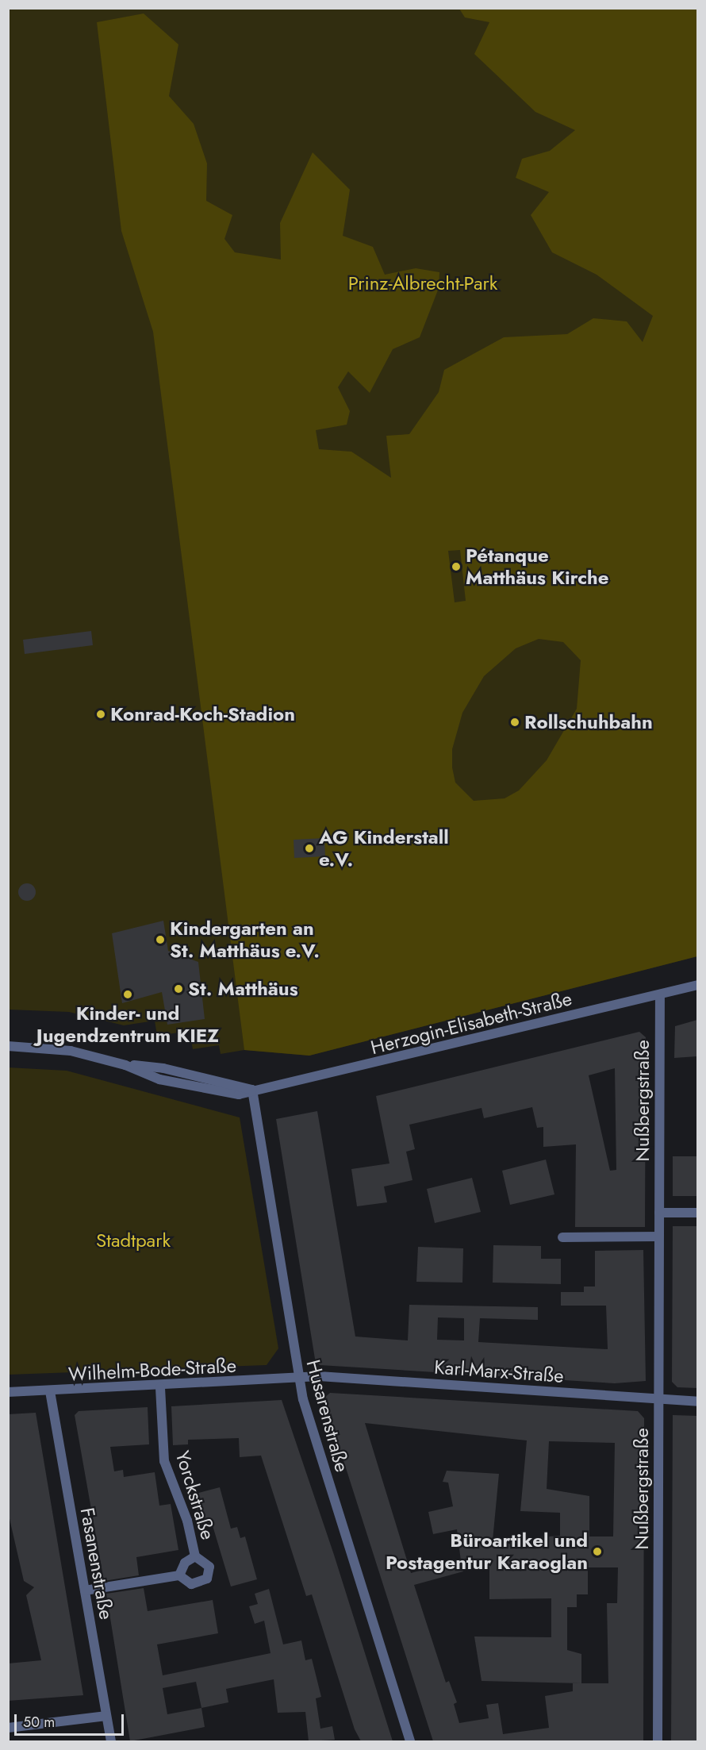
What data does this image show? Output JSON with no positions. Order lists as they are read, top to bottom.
{
  "streets": {
    "street": [
      "Herzogin-Elisabeth-Straße",
      "Nußbergstraße",
      "Wilhelm-Bode-Straße",
      "Karl-Marx-Straße",
      "Husarenstraße",
      "Yorckstraße",
      "Fasanenstraße"
    ]
  },
  "crossings": [
    ["Herzogin-Elisabeth-Straße", "Nußbergstraße"],
    ["Herzogin-Elisabeth-Straße", "Husarenstraße"],
    ["Nußbergstraße", "Karl-Marx-Straße"],
    ["Wilhelm-Bode-Straße", "Karl-Marx-Straße"],
    ["Wilhelm-Bode-Straße", "Husarenstraße"],
    ["Wilhelm-Bode-Straße", "Yorckstraße"],
    ["Wilhelm-Bode-Straße", "Fasanenstraße"],
    ["Karl-Marx-Straße", "Husarenstraße"],
    ["Yorckstraße", "Fasanenstraße"]
  ],
  "parks": ["Prinz-Albrecht-Park", "Stadtpark"],
  "places": [
    "Pétanque Matthäus Kirche",
    "Konrad-Koch-Stadion",
    "Rollschuhbahn",
    "AG Kinderstall e.V.",
    "Kindergarten an St. Matthäus e.V.",
    "St. Matthäus",
    "Kinder- und Jugendzentrum KIEZ",
    "Büroartikel und Postagentur Karaoglan"
  ],
  "scale_bar": "50 m"
}
